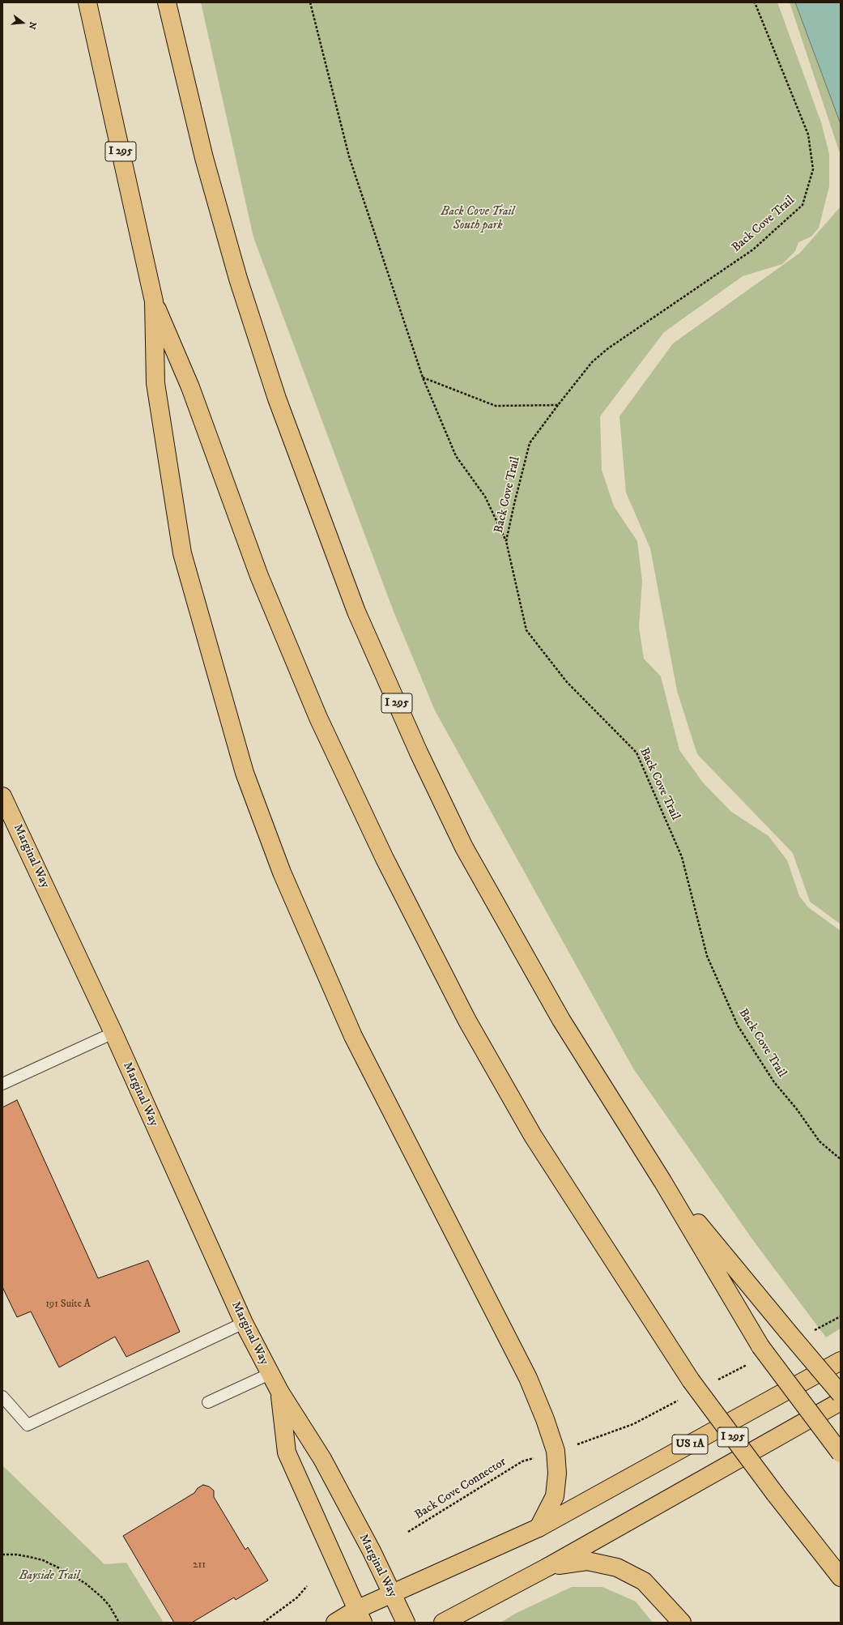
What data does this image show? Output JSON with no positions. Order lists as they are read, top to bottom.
{
  "streets": {
    "main road": ["I 295", "Marginal Way", "US 1A"],
    "path": ["Back Cove Trail", "Back Cove Connector"]
  },
  "crossings": [
    ["Marginal Way", "US 1A"]
  ],
  "parks": ["Back Cove Trail South park", "Bayside Trail"],
  "house_numbers": ["191 Suite A", "211"],
  "north": "right"
}
